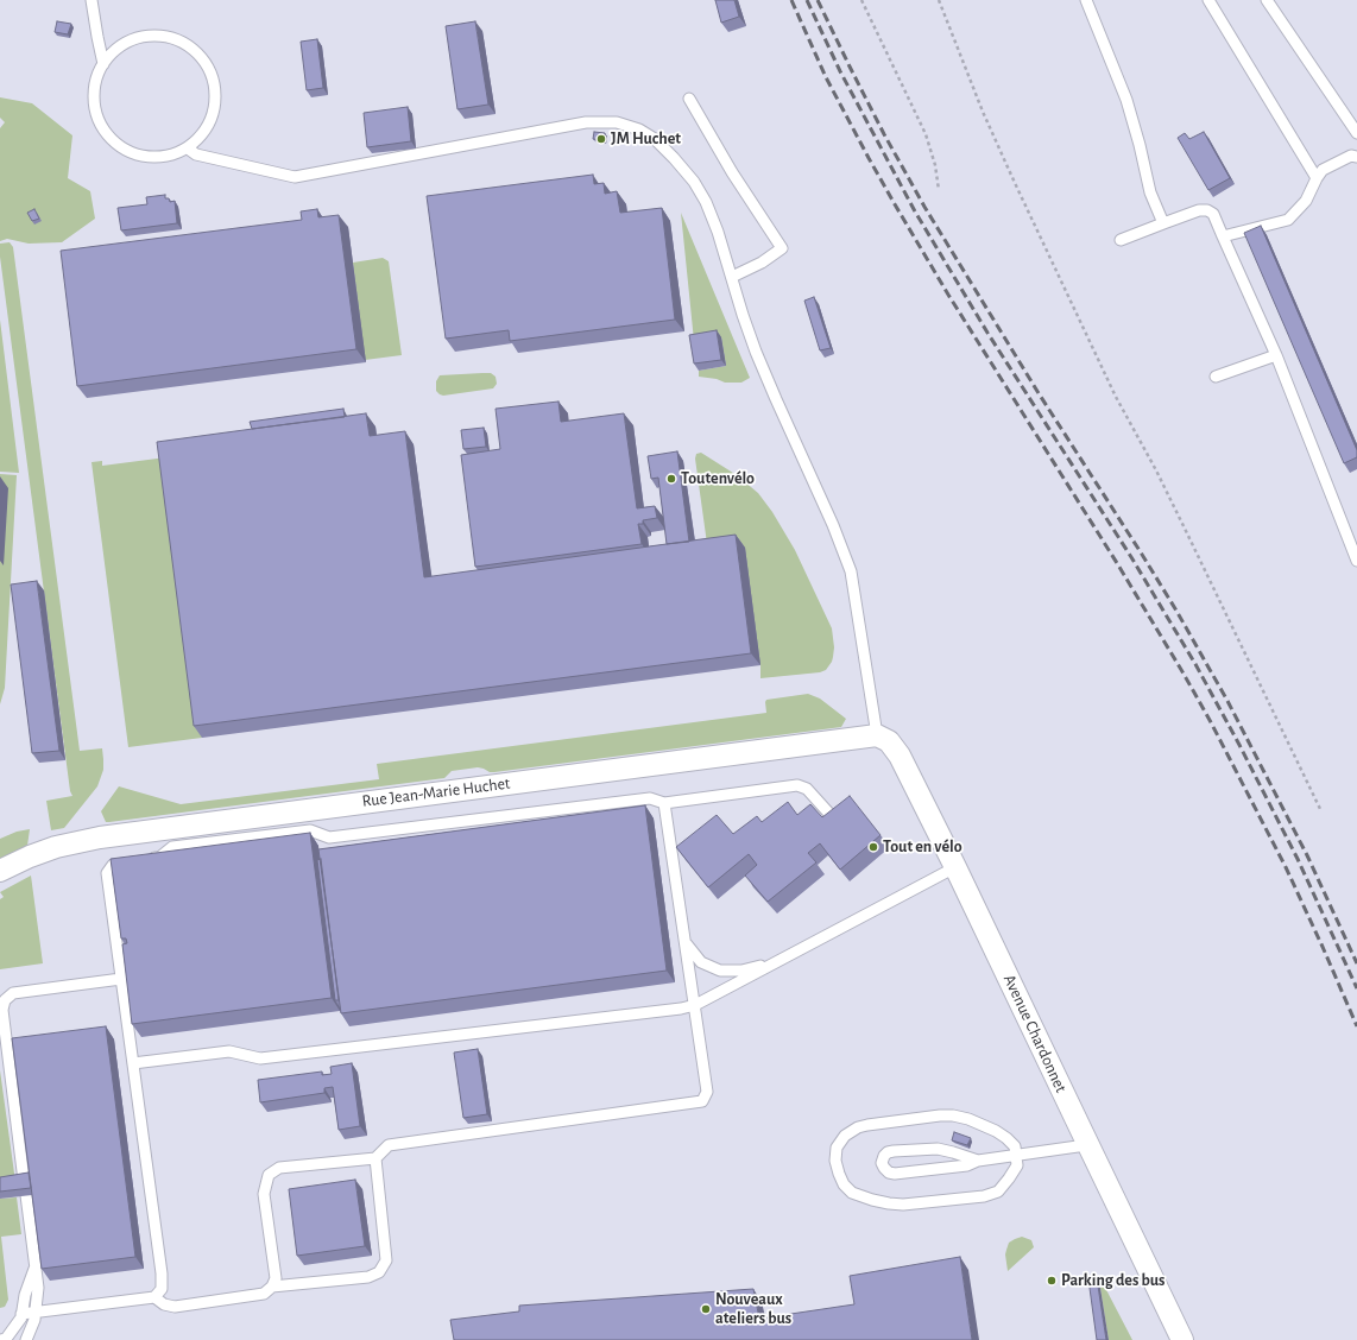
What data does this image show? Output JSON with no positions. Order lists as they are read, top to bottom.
{
  "streets": {
    "street": ["Rue Jean-Marie Huchet", "Avenue Chardonnet"]
  },
  "crossings": [
    ["Rue Jean-Marie Huchet", "Avenue Chardonnet"]
  ],
  "places": [
    "JM Huchet",
    "Toutenvélo",
    "Tout en vélo",
    "Parking des bus",
    "Nouveaux ateliers bus"
  ]
}
